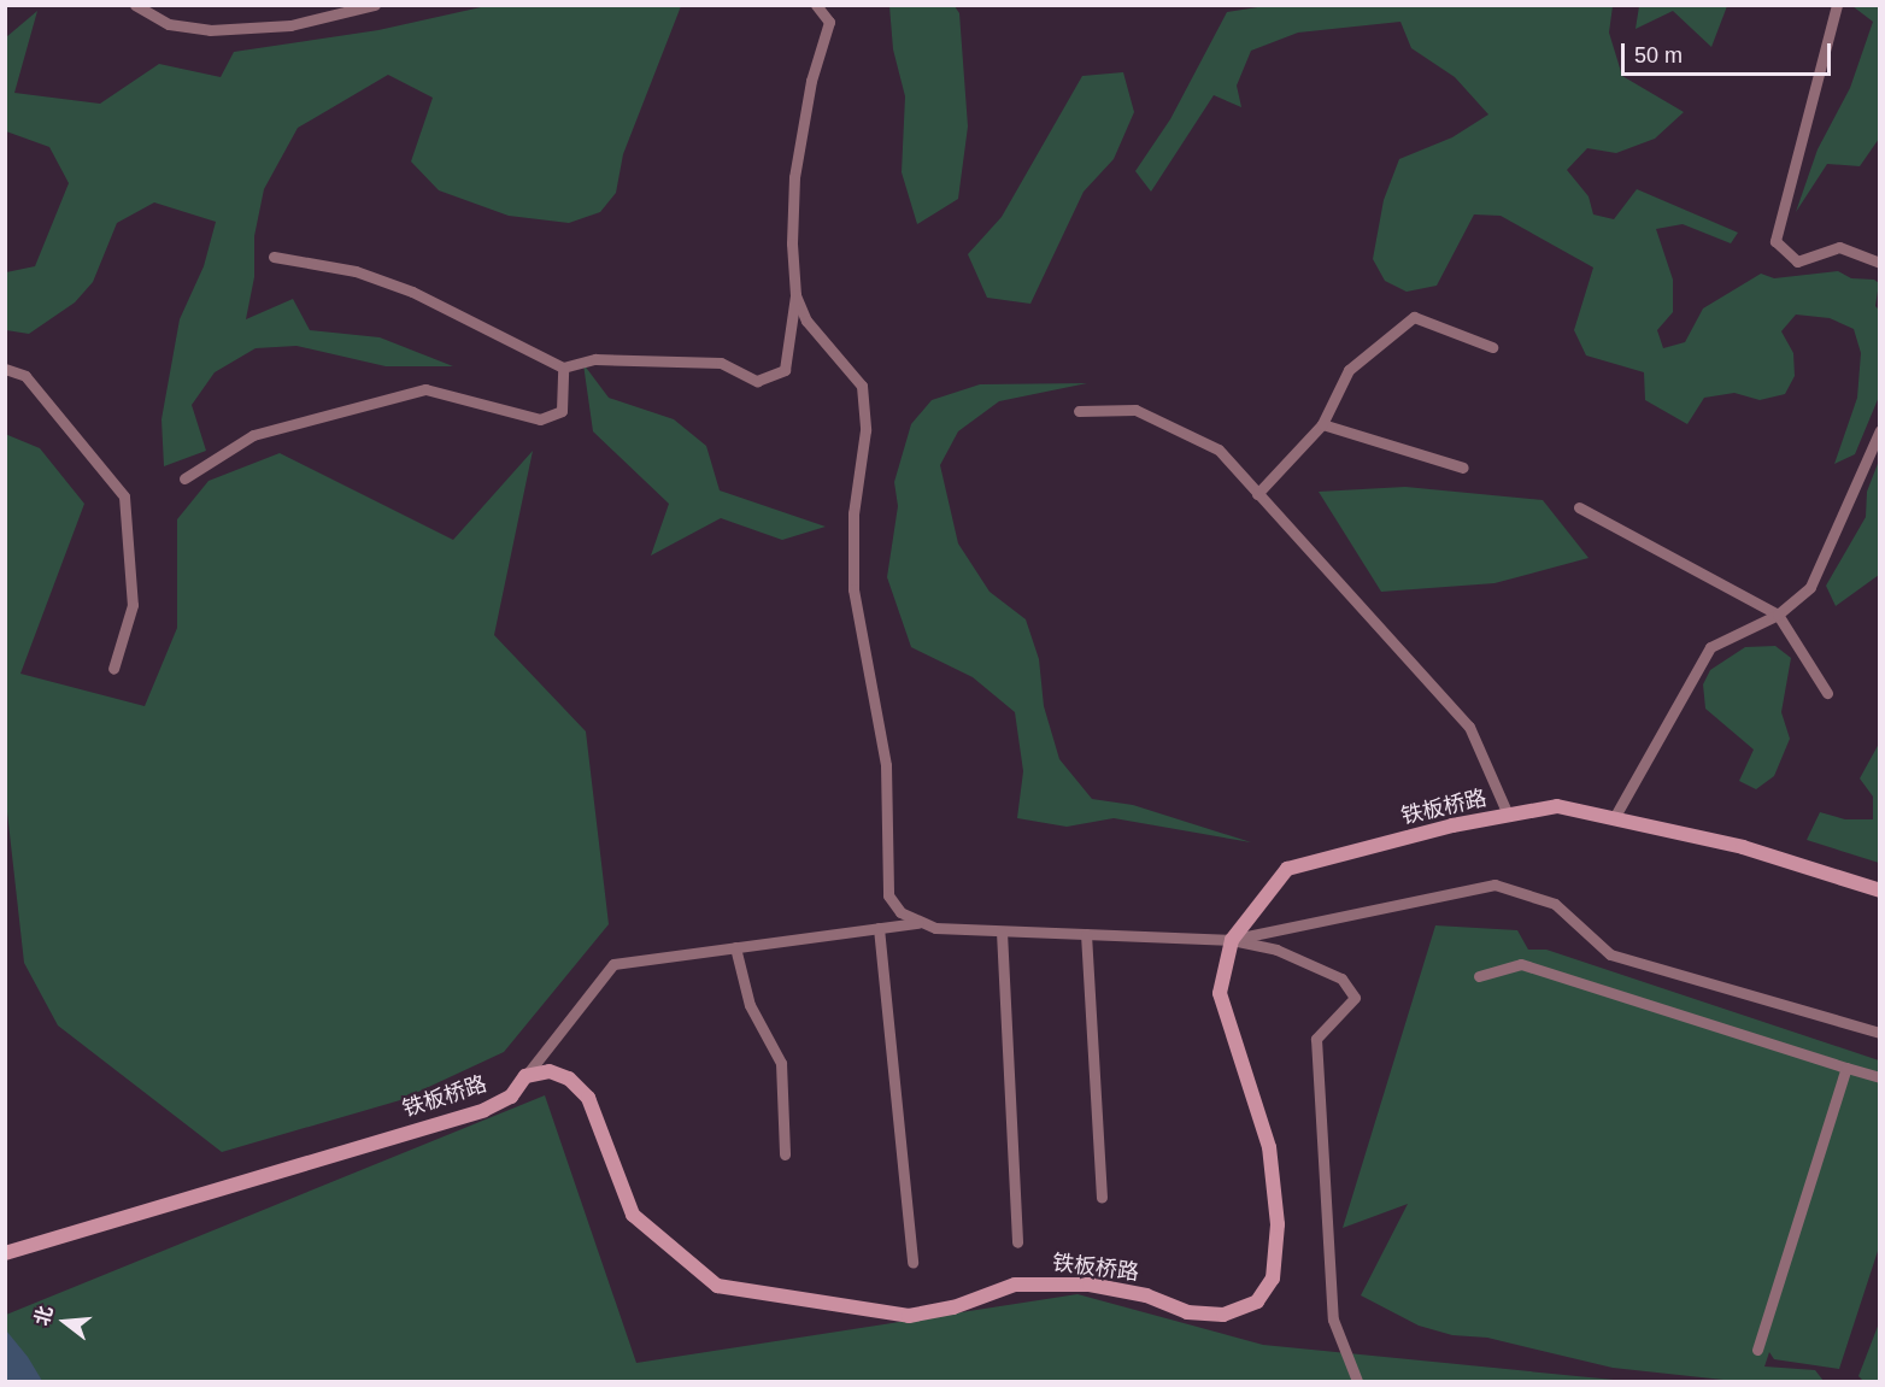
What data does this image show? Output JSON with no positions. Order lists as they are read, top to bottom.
{
  "streets": {
    "street": ["铁板桥路"]
  },
  "scale_bar": "50 m",
  "north": "left"
}
